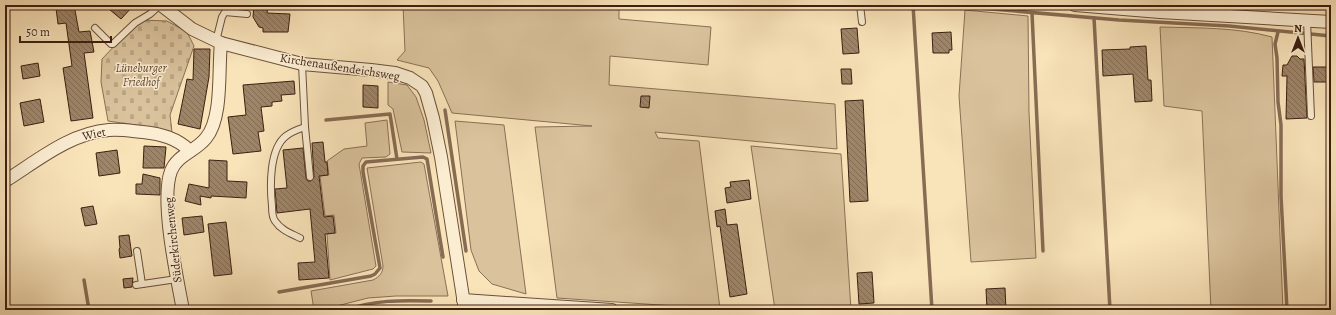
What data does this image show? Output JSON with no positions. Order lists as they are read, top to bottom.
{
  "streets": {
    "street": ["Kirchenaußendeichsweg", "Wiet", "Süderkirchenweg"]
  },
  "crossings": [
    ["Kirchenaußendeichsweg", "Süderkirchenweg"],
    ["Wiet", "Süderkirchenweg"]
  ],
  "parks": ["Lüneburger Friedhof"],
  "scale_bar": "50 m",
  "north": "top"
}
